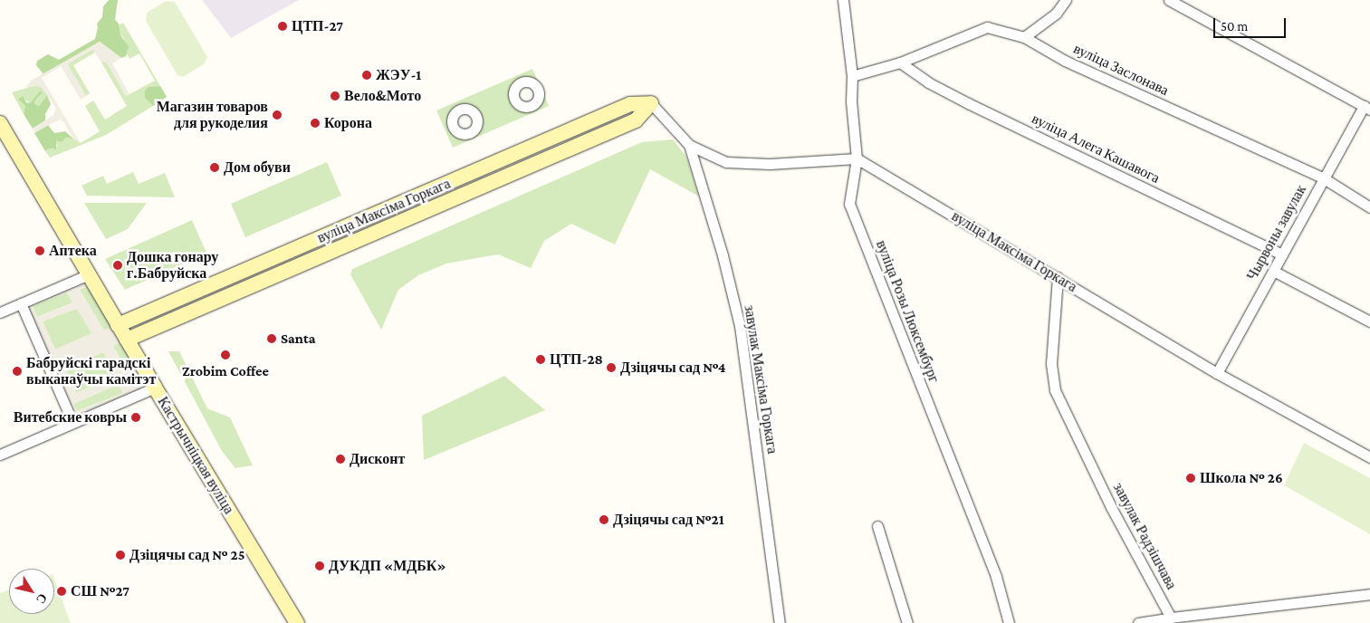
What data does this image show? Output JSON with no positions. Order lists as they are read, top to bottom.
{
  "streets": {
    "main road": ["вуліца Максіма Горкага", "Кастрычніцкая вуліца"],
    "street": [
      "вуліца Заслонава",
      "вуліца Алега Кашавога",
      "Чырвоны завулак",
      "вуліца Розы Люксембург",
      "завулак Максіма Горкага",
      "завулак Радзішчава"
    ]
  },
  "crossings": [
    ["вуліца Заслонава", "вуліца Алега Кашавога"],
    ["вуліца Заслонава", "Чырвоны завулак"],
    ["вуліца Заслонава", "вуліца Розы Люксембург"],
    ["вуліца Алега Кашавога", "Чырвоны завулак"],
    ["вуліца Максіма Горкага", "Чырвоны завулак"],
    ["вуліца Максіма Горкага", "вуліца Розы Люксембург"],
    ["вуліца Максіма Горкага", "Кастрычніцкая вуліца"],
    ["вуліца Максіма Горкага", "завулак Радзішчава"]
  ],
  "places": [
    "ЦТП-27",
    "ЖЭУ-1",
    "Вело&Мото",
    "Магазин товаров для рукоделия",
    "Корона",
    "Дом обуви",
    "Аптека",
    "Дошка гонару г.Бабруйска",
    "Santa",
    "Zrobim Coffee",
    "ЦТП-28",
    "Дзіцячы сад №4",
    "Бабруйскі гарадскі выканаўчы камітэт",
    "Витебские ковры",
    "Дисконт",
    "Школа № 26",
    "Дзіцячы сад №21",
    "Дзіцячы сад № 25",
    "ДУКДП «МДБК»",
    "СШ №27"
  ],
  "scale_bar": "50 m",
  "north": "bottom right"
}
